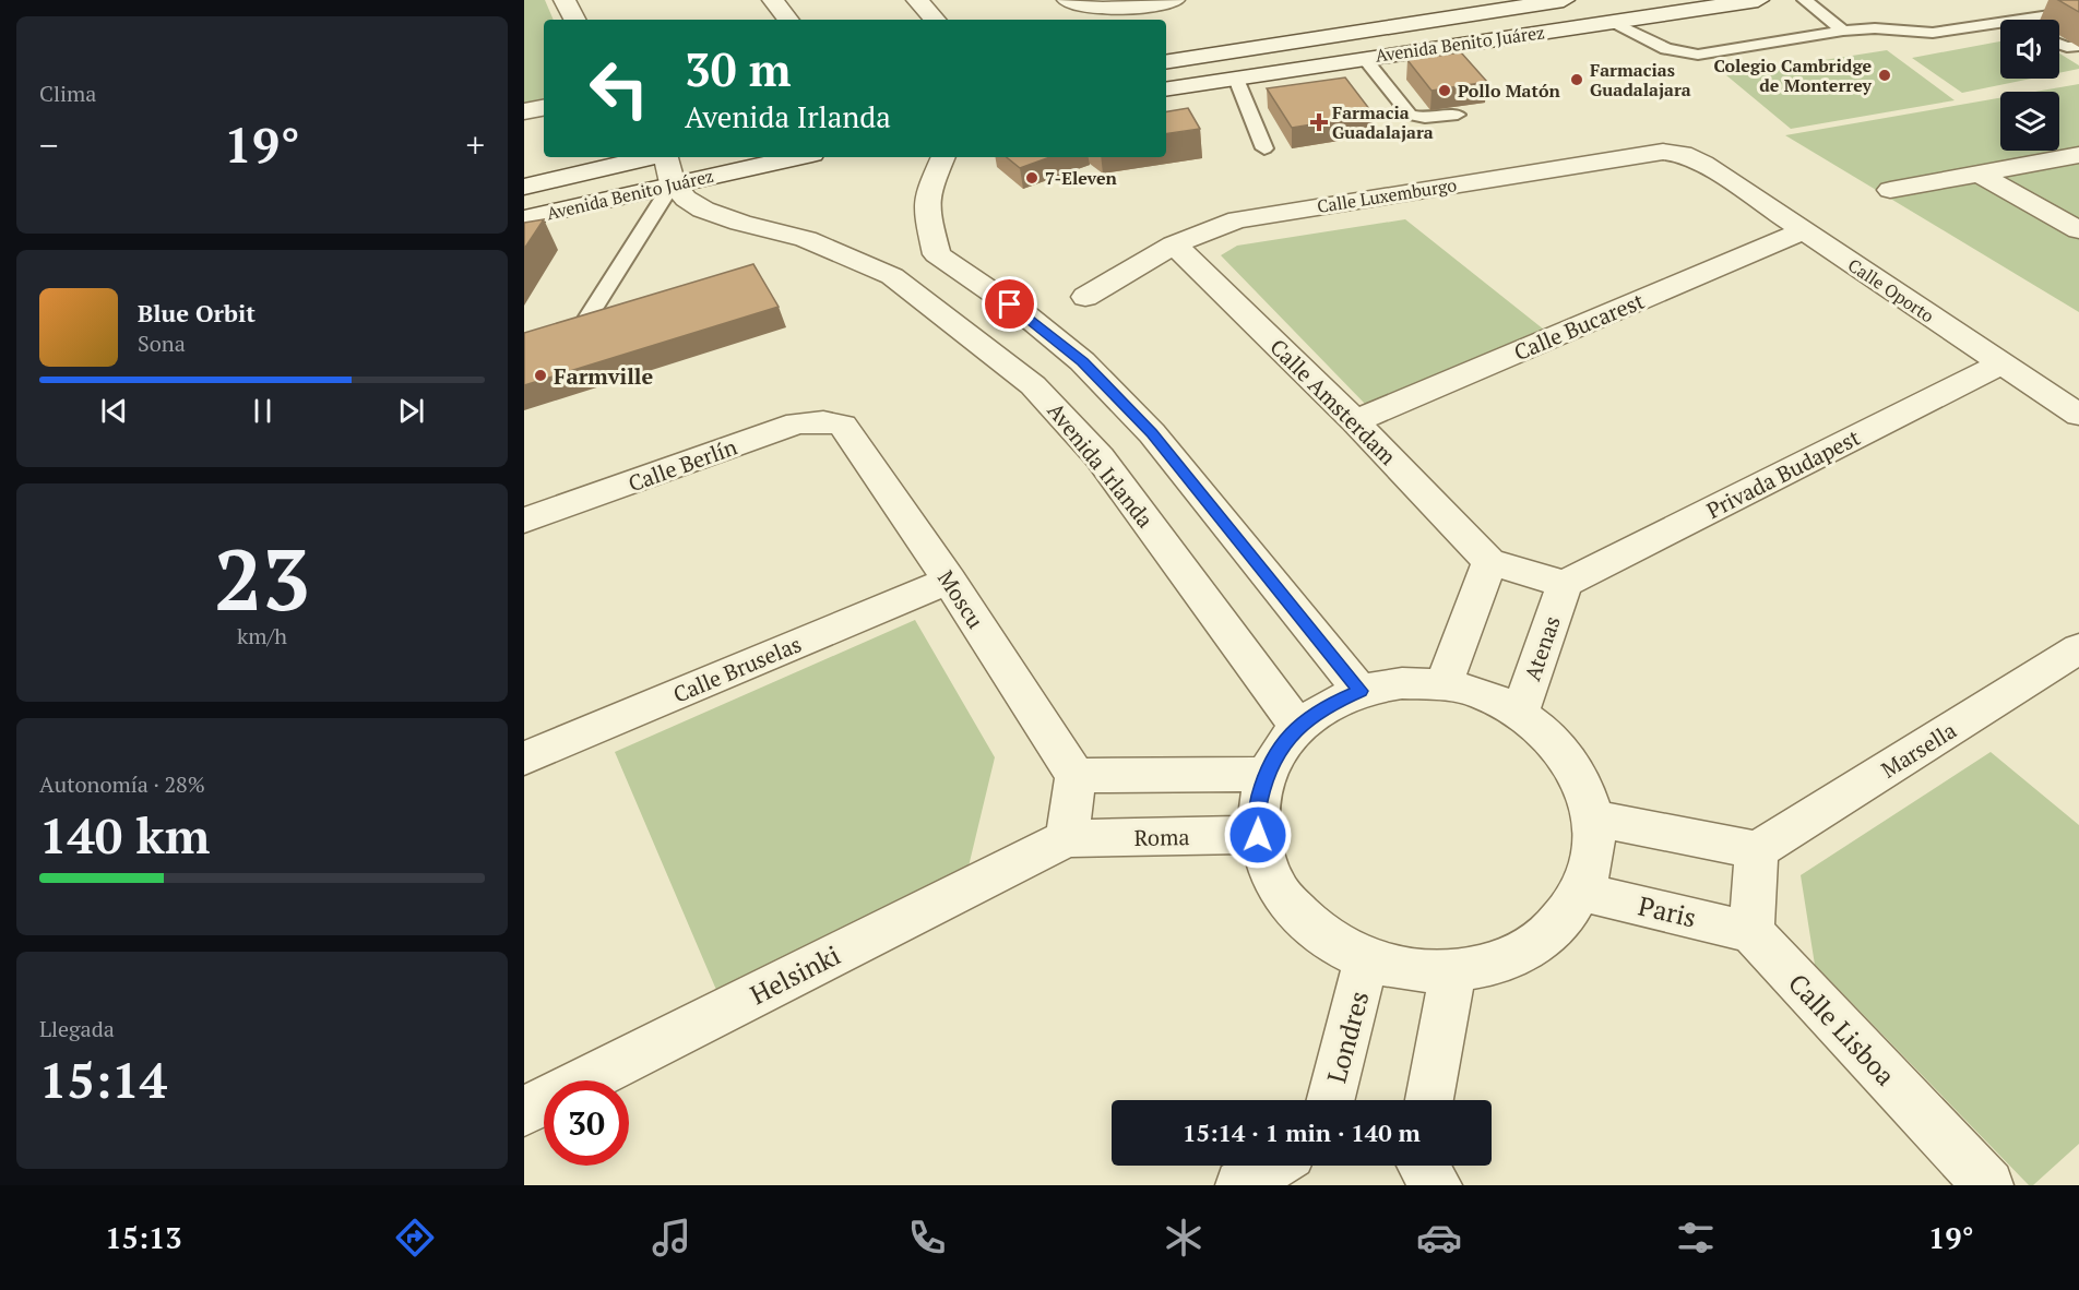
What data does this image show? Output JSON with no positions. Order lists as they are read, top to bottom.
{
  "streets": {
    "street": [
      "Avenida Benito Juárez",
      "Calle Luxemburgo",
      "Calle Oporto",
      "Calle Bucarest",
      "Calle Amsterdam",
      "Calle Berlín",
      "Avenida Irlanda",
      "Privada Budapest",
      "Moscu",
      "Atenas",
      "Calle Bruselas",
      "Marsella",
      "Roma",
      "Paris",
      "Helsinki",
      "Calle Lisboa",
      "Londres"
    ]
  },
  "crossings": [
    ["Avenida Benito Juárez", "Avenida Irlanda"],
    ["Calle Luxemburgo", "Calle Oporto"],
    ["Calle Luxemburgo", "Calle Amsterdam"],
    ["Calle Oporto", "Calle Bucarest"],
    ["Calle Oporto", "Privada Budapest"],
    ["Calle Bucarest", "Calle Amsterdam"],
    ["Calle Berlín", "Moscu"],
    ["Privada Budapest", "Atenas"],
    ["Moscu", "Calle Bruselas"],
    ["Roma", "Helsinki"],
    ["Paris", "Calle Lisboa"]
  ],
  "places": {
    "other": [
      "Colegio Cambridge de Monterrey",
      "Farmacias Guadalajara",
      "Pollo Matón",
      "7-Eleven",
      "Farmville"
    ],
    "health": ["Farmacia Guadalajara"]
  },
  "page": {
    "tile": [
      "Clima",
      ["23", "km/h"],
      ["Autonomía · 28%", "140 km"],
      ["Llegada", "15:14"]
    ],
    "turn": ["30 m", "Avenida Irlanda"],
    "heat": ["−", "19°", "+"],
    "song": ["Blue Orbit", "Sona"],
    "limit": "30",
    "trip": "15:14 · 1 min · 140 m",
    "tabs": ["15:13", "19°"]
  }
}
